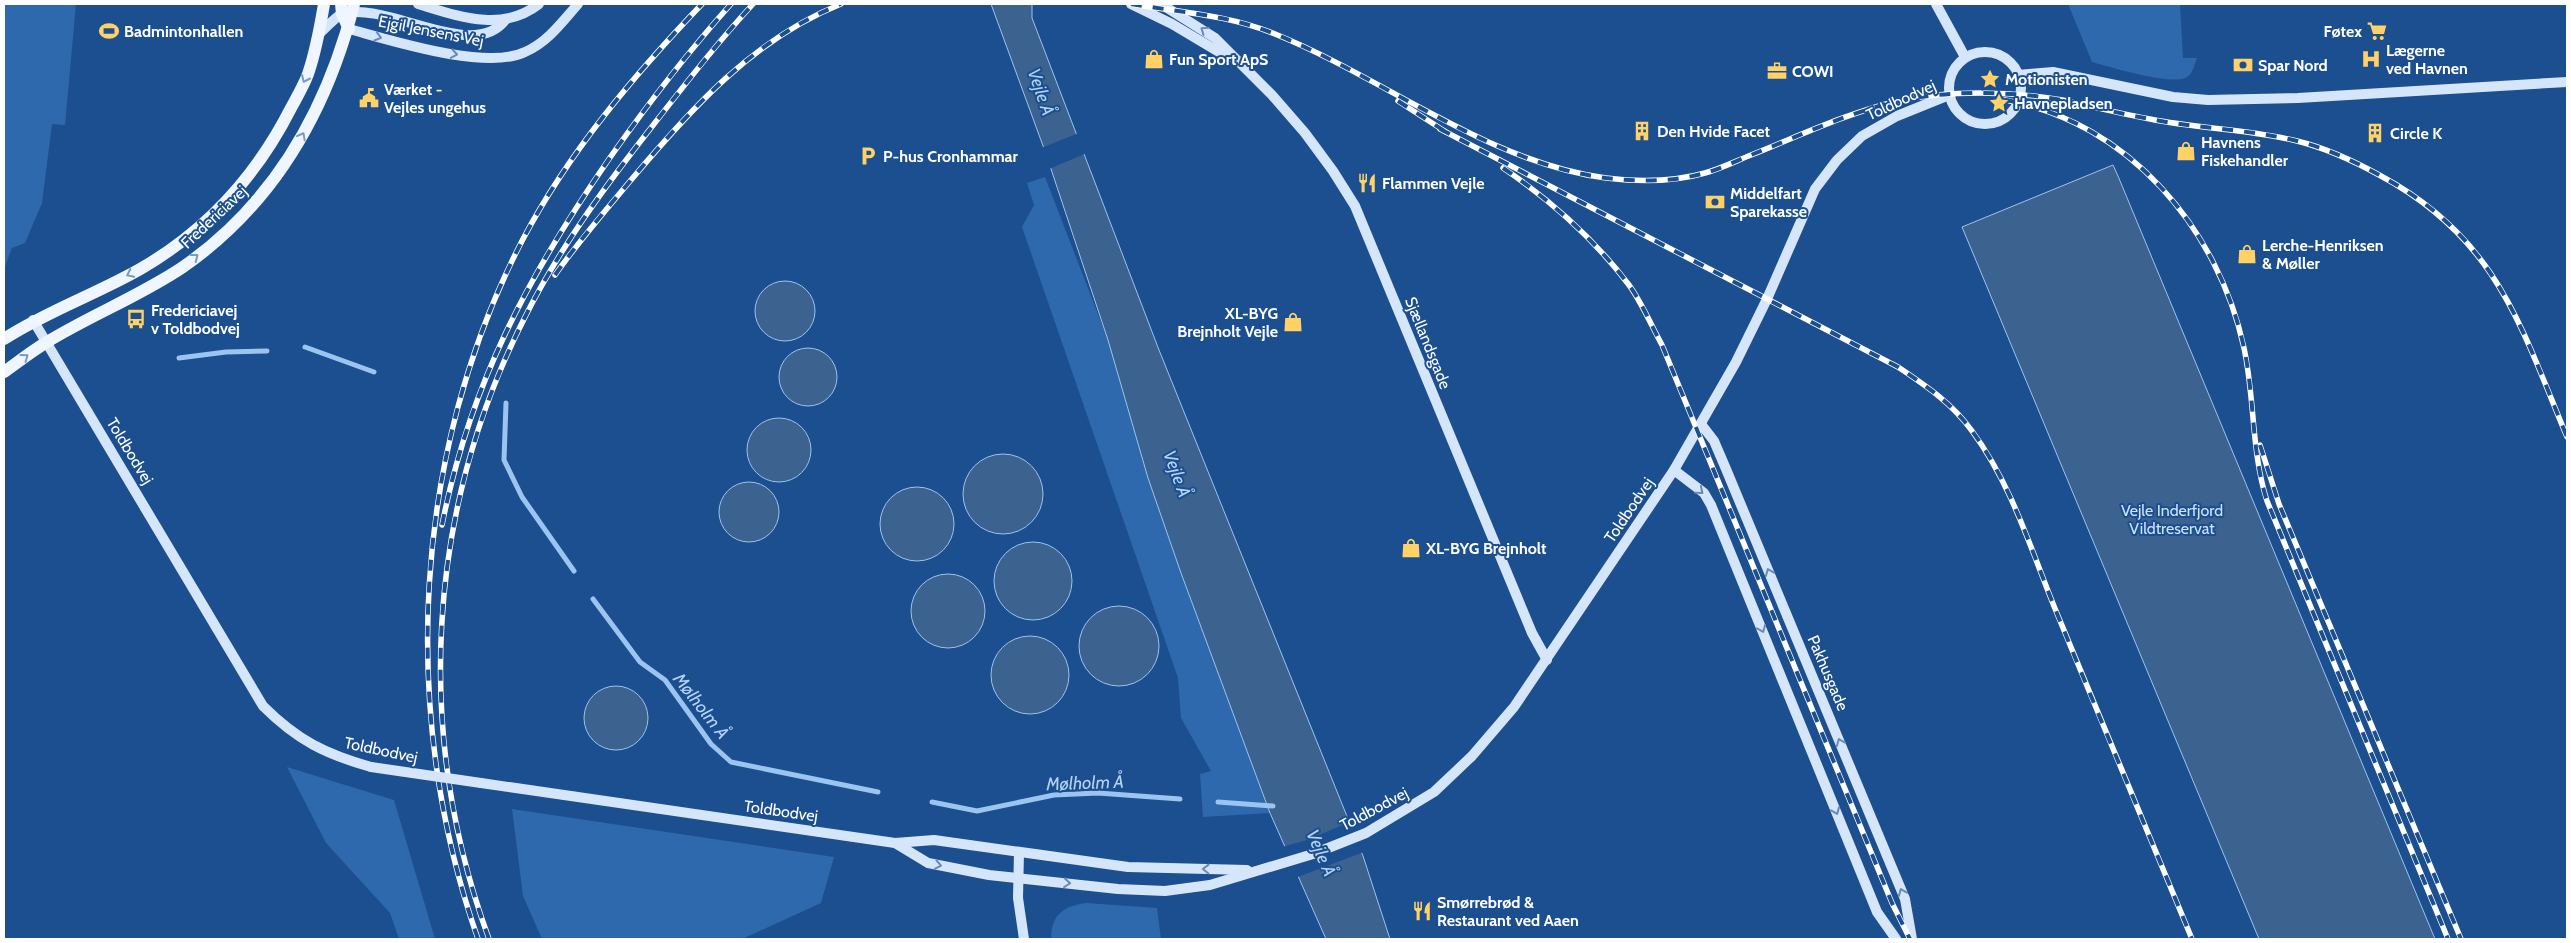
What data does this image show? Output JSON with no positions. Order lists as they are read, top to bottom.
{
  "streets": {
    "main road": [
      "Ejgil Jensens Vej",
      "Toldbodvej",
      "Fredericiavej",
      "Sjællandsgade",
      "Pakhusgade"
    ]
  },
  "crossings": [
    ["Ejgil Jensens Vej", "Fredericiavej"],
    ["Toldbodvej", "Fredericiavej"],
    ["Toldbodvej", "Sjællandsgade"],
    ["Toldbodvej", "Pakhusgade"]
  ],
  "water": ["Vejle Å", "Mølholm Å"],
  "parks": ["Vejle Inderfjord Vildtreservat"],
  "places": {
    "sports": ["Badmintonhallen"],
    "supermarket": ["Føtex"],
    "shop": [
      "Fun Sport ApS",
      "Havnens Fiskehandler",
      "Lerche-Henriksen & Møller",
      "XL-BYG Brejnholt Vejle",
      "XL-BYG Brejnholt"
    ],
    "hospital": ["Lægerne ved Havnen"],
    "bank": ["Spar Nord", "Middelfart Sparekasse"],
    "office": ["COWI"],
    "place": ["Motionisten", "Havnepladsen"],
    "public building": ["Værket - Vejles ungehus"],
    "building": ["Den Hvide Facet", "Circle K"],
    "parking": ["P-hus Cronhammar"],
    "restaurant": ["Flammen Vejle", "Smørrebrød & Restaurant ved Aaen"],
    "bus stop": ["Fredericiavej v Toldbodvej"]
  }
}
